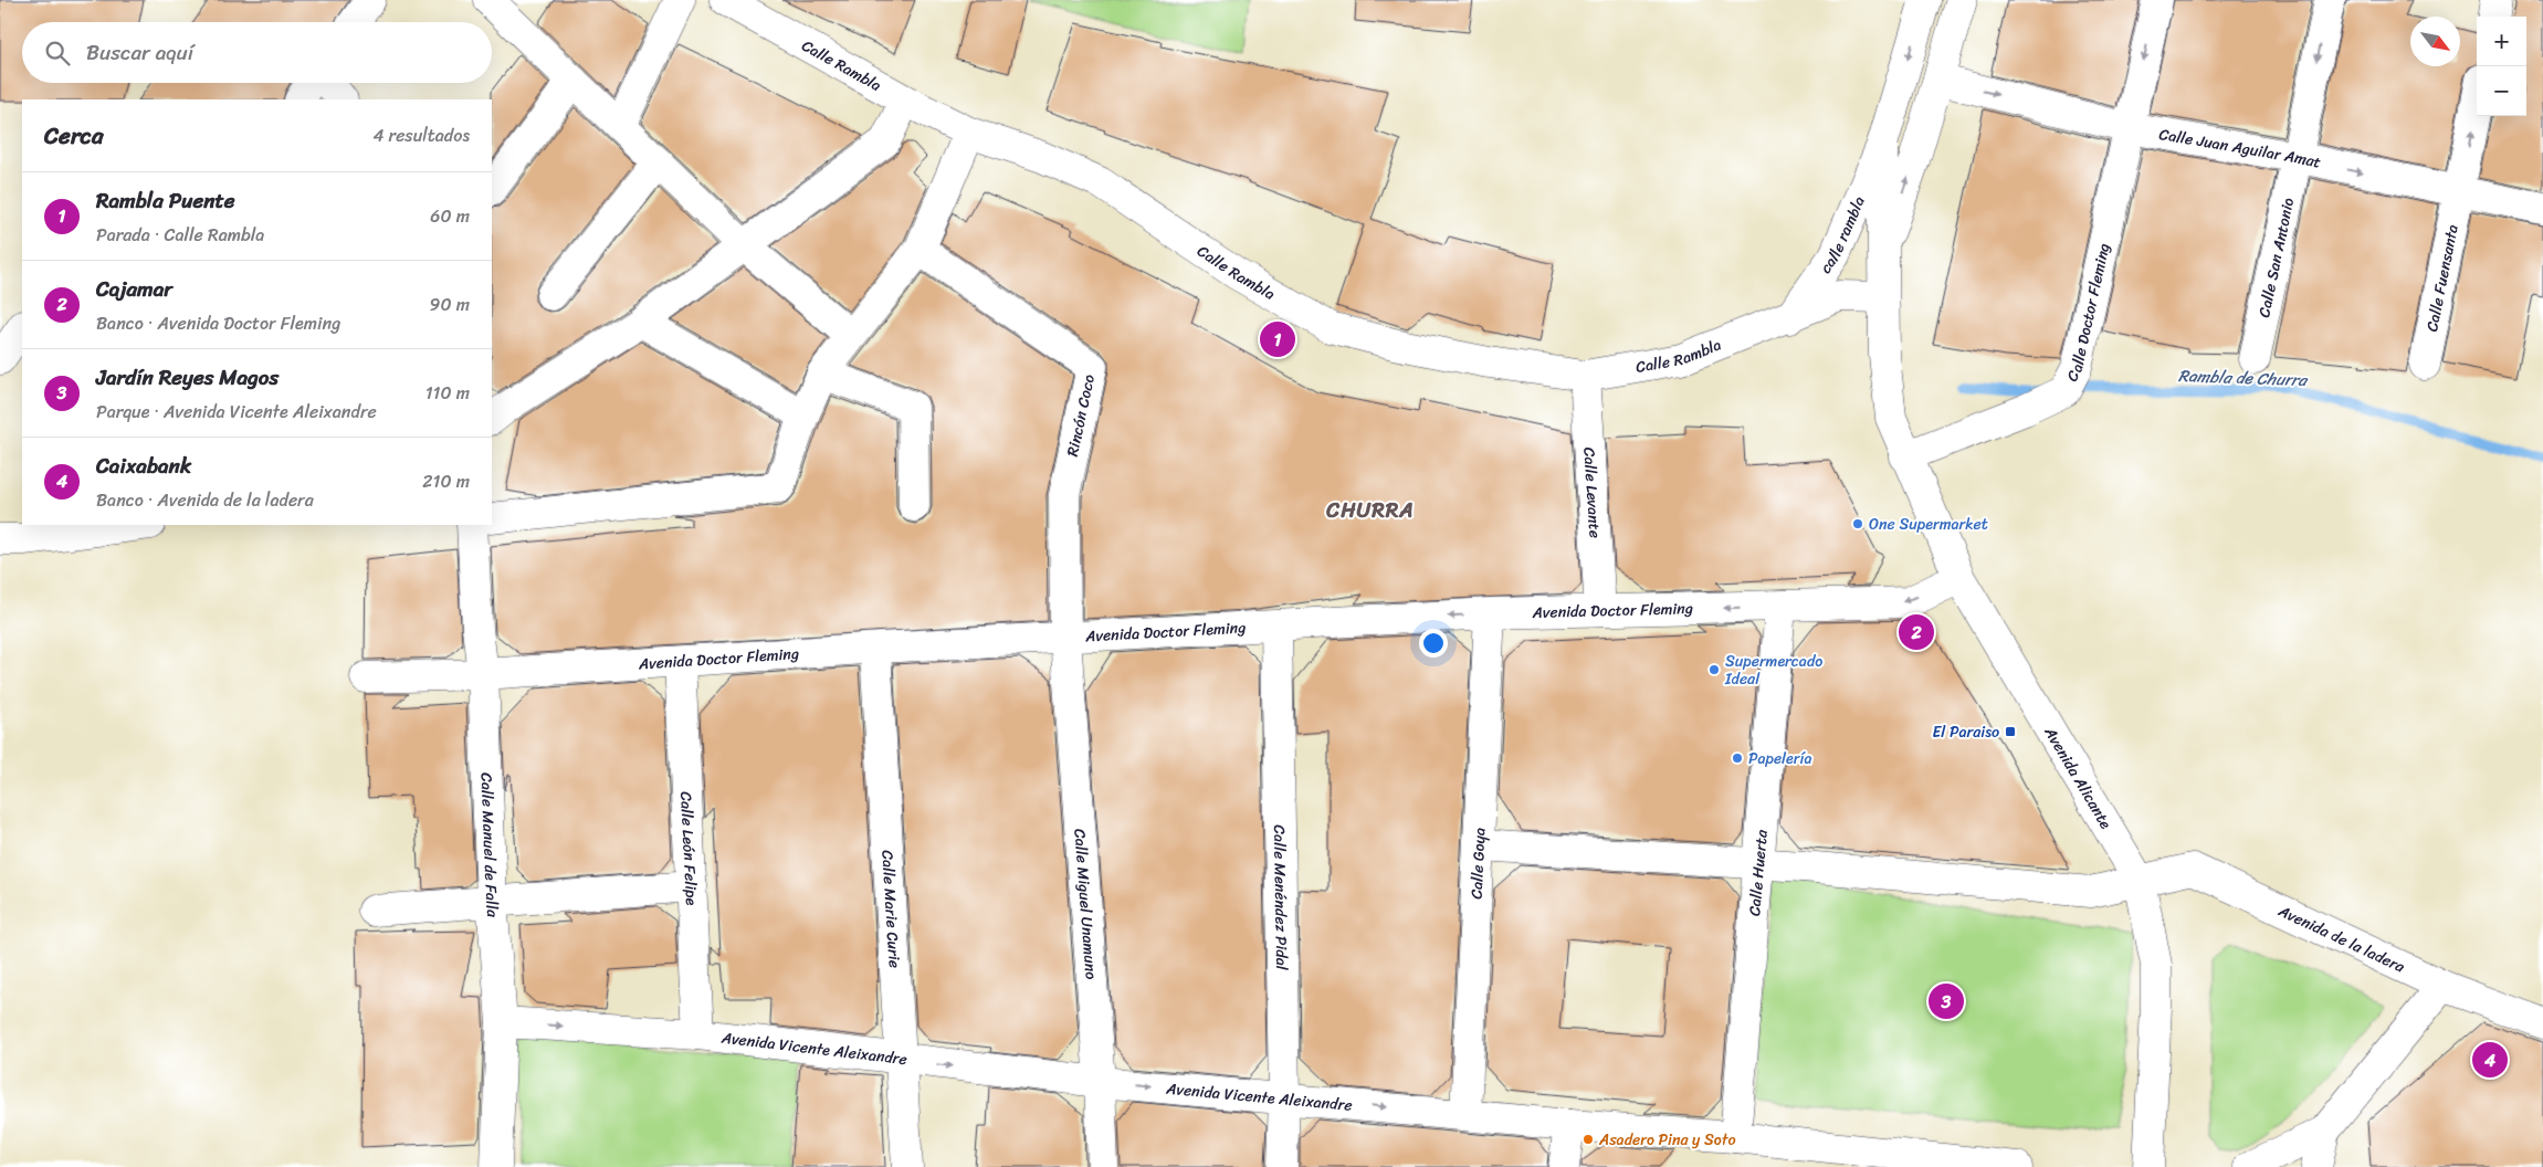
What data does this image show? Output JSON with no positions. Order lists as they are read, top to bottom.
{
  "streets": {
    "street": [
      "Calle Rambla",
      "Calle Juan Aguilar Amat",
      "calle rambla",
      "Calle San Antonio",
      "Calle Fuensanta",
      "Calle Doctor Fleming",
      "Rincón Coco",
      "Calle Levante",
      "Avenida Doctor Fleming",
      "Avenida Alicante",
      "Calle Manuel de Falla",
      "Calle León Felipe",
      "Calle Goya",
      "Calle Huerta",
      "Calle Menéndez Pidal",
      "Calle Miguel Unamuno",
      "Calle Marie Curie",
      "Avenida de la ladera",
      "Avenida Vicente Aleixandre"
    ]
  },
  "crossings": [
    ["Calle Rambla", "calle rambla"],
    ["Calle Rambla", "Calle Levante"],
    ["Calle Rambla", "Avenida Alicante"],
    ["Calle Juan Aguilar Amat", "Calle San Antonio"],
    ["Calle Juan Aguilar Amat", "Calle Fuensanta"],
    ["Calle Juan Aguilar Amat", "Calle Doctor Fleming"],
    ["Calle Doctor Fleming", "Avenida Alicante"],
    ["Rincón Coco", "Avenida Doctor Fleming"],
    ["Rincón Coco", "Calle Miguel Unamuno"],
    ["Calle Levante", "Avenida Doctor Fleming"],
    ["Avenida Doctor Fleming", "Avenida Alicante"],
    ["Avenida Doctor Fleming", "Calle Manuel de Falla"],
    ["Avenida Doctor Fleming", "Calle León Felipe"],
    ["Avenida Doctor Fleming", "Calle Goya"],
    ["Avenida Doctor Fleming", "Calle Huerta"],
    ["Avenida Doctor Fleming", "Calle Menéndez Pidal"],
    ["Avenida Doctor Fleming", "Calle Miguel Unamuno"],
    ["Avenida Doctor Fleming", "Calle Marie Curie"],
    ["Avenida Alicante", "Avenida de la ladera"],
    ["Calle Manuel de Falla", "Avenida Vicente Aleixandre"],
    ["Calle León Felipe", "Avenida Vicente Aleixandre"],
    ["Calle Goya", "Avenida de la ladera"],
    ["Calle Goya", "Avenida Vicente Aleixandre"],
    ["Calle Huerta", "Avenida de la ladera"],
    ["Calle Huerta", "Avenida Vicente Aleixandre"],
    ["Calle Menéndez Pidal", "Avenida Vicente Aleixandre"],
    ["Calle Miguel Unamuno", "Avenida Vicente Aleixandre"],
    ["Calle Marie Curie", "Avenida Vicente Aleixandre"]
  ],
  "one_way": [
    "Calle Juan Aguilar Amat",
    "Calle San Antonio",
    "Avenida Doctor Fleming",
    "Avenida Vicente Aleixandre"
  ],
  "districts": ["CHURRA"],
  "water": ["Rambla de Churra"],
  "places": {
    "other": [
      "One Supermarket",
      "Supermercado Ideal",
      "Papelería",
      "Asadero Pina y Soto"
    ],
    "transit": ["El Paraiso"]
  },
  "north": "bottom right",
  "page": {
    "map_buttons": ["+", "−"],
    "search": "Buscar aquí",
    "heading": ["Cerca", "4 resultados"],
    "list": [
      {
        "mark": "1",
        "name": "Rambla Puente",
        "note": "Parada · Calle Rambla",
        "value": "60 m"
      },
      {
        "mark": "2",
        "name": "Cajamar",
        "note": "Banco · Avenida Doctor Fleming",
        "value": "90 m"
      },
      {
        "mark": "3",
        "name": "Jardín Reyes Magos",
        "note": "Parque · Avenida Vicente Aleixandre",
        "value": "110 m"
      },
      {
        "mark": "4",
        "name": "Caixabank",
        "note": "Banco · Avenida de la ladera",
        "value": "210 m"
      }
    ],
    "pins": [
      "1",
      "2",
      "3",
      "4"
    ]
  }
}
